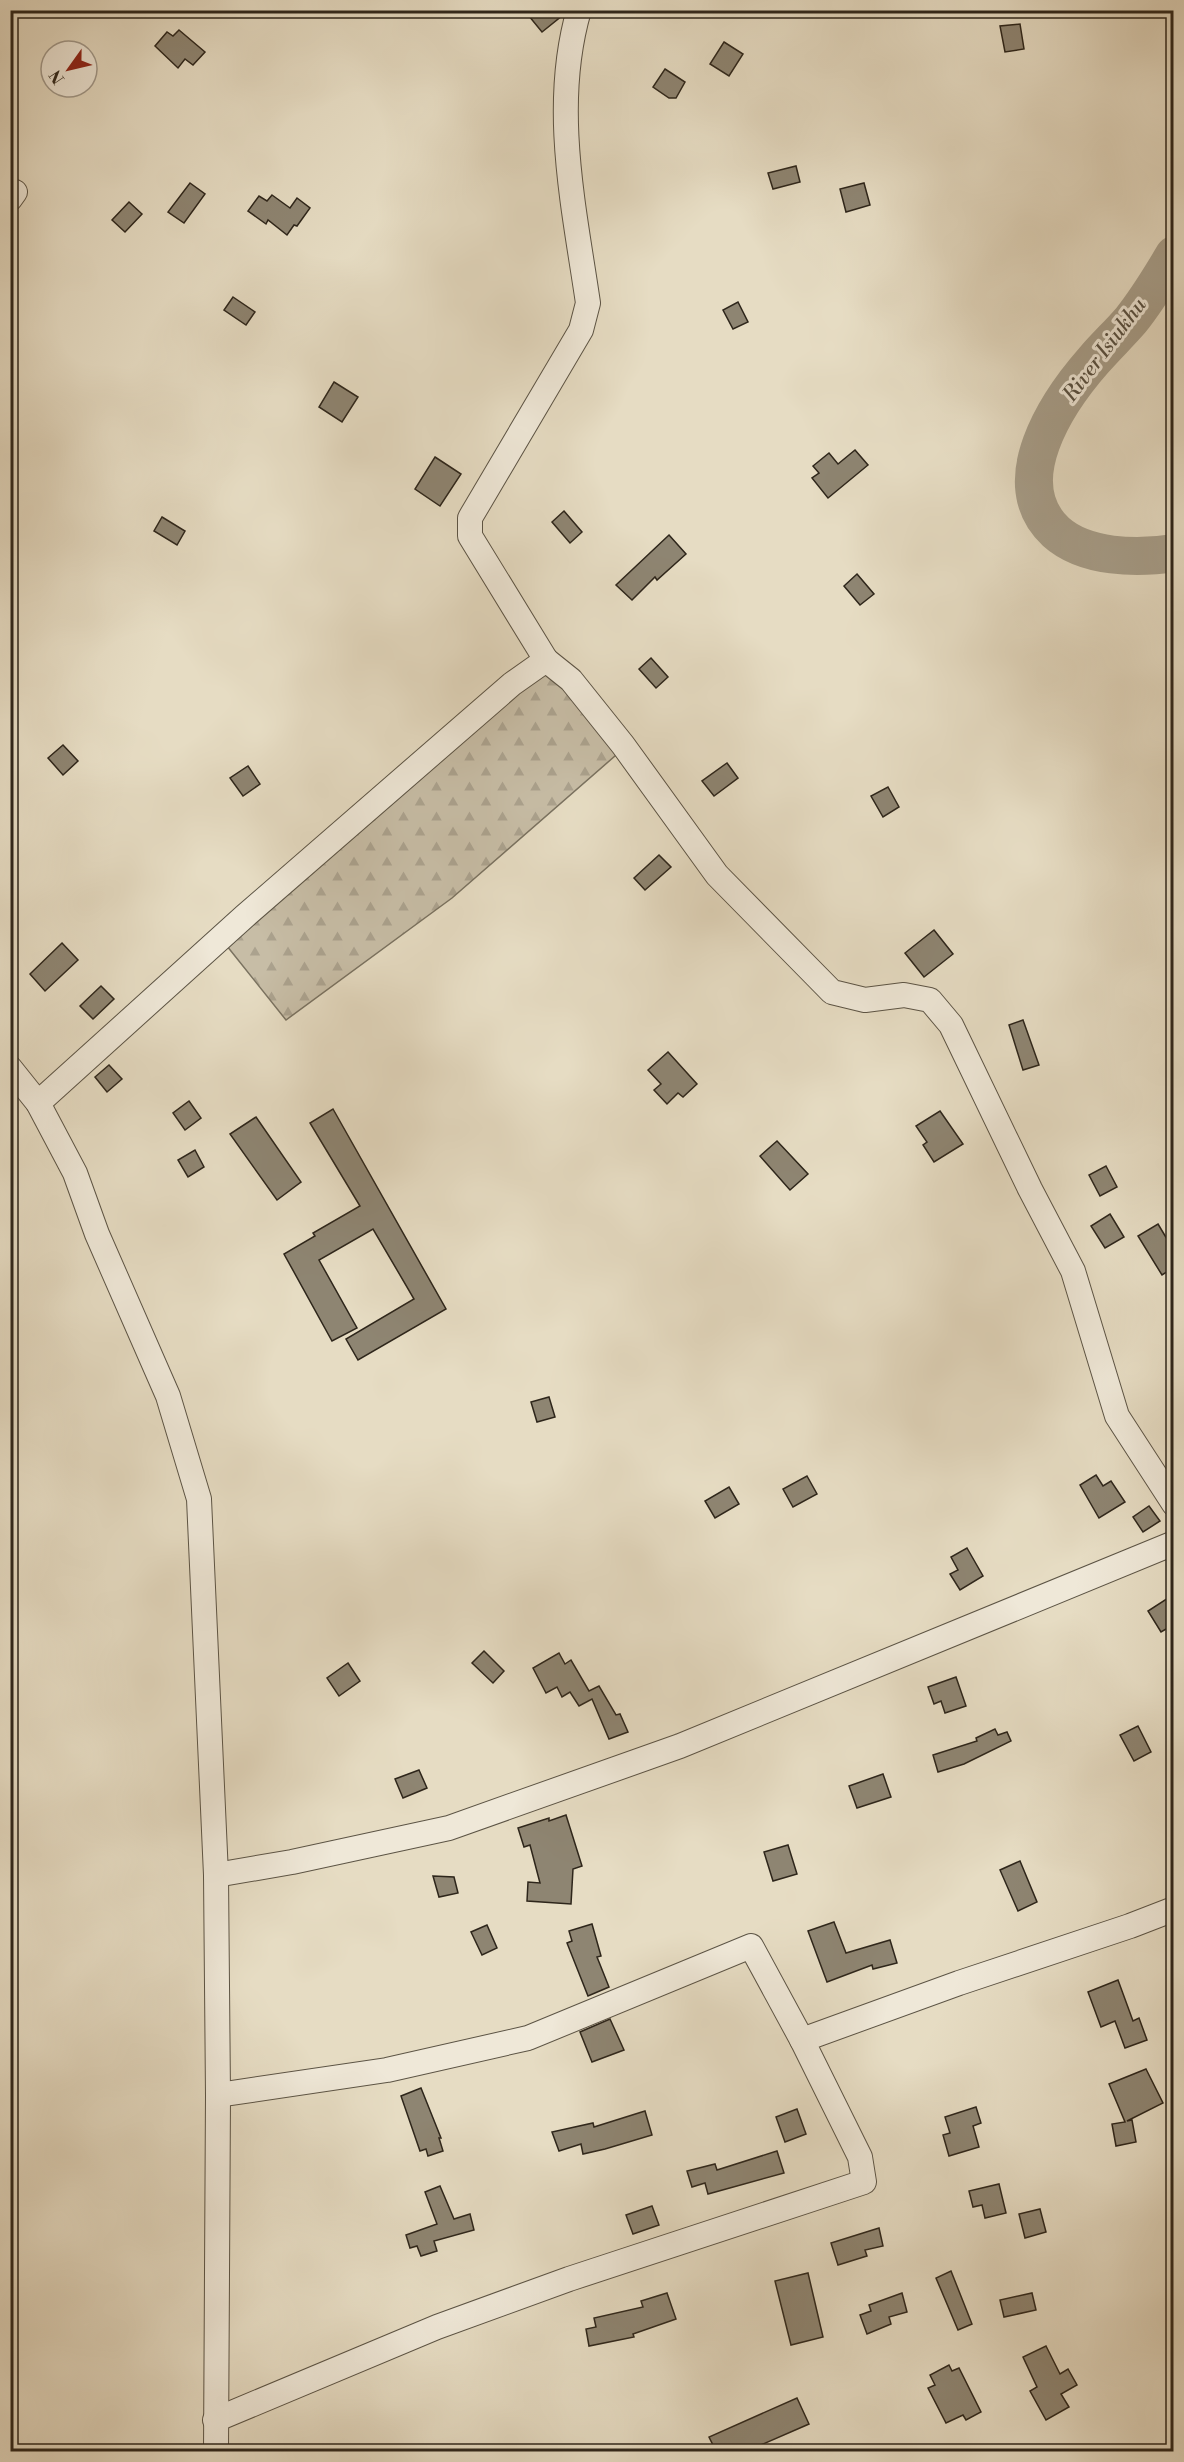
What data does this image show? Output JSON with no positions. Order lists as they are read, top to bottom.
{
  "water": ["River Isiukhu"],
  "north": "bottom left"
}
